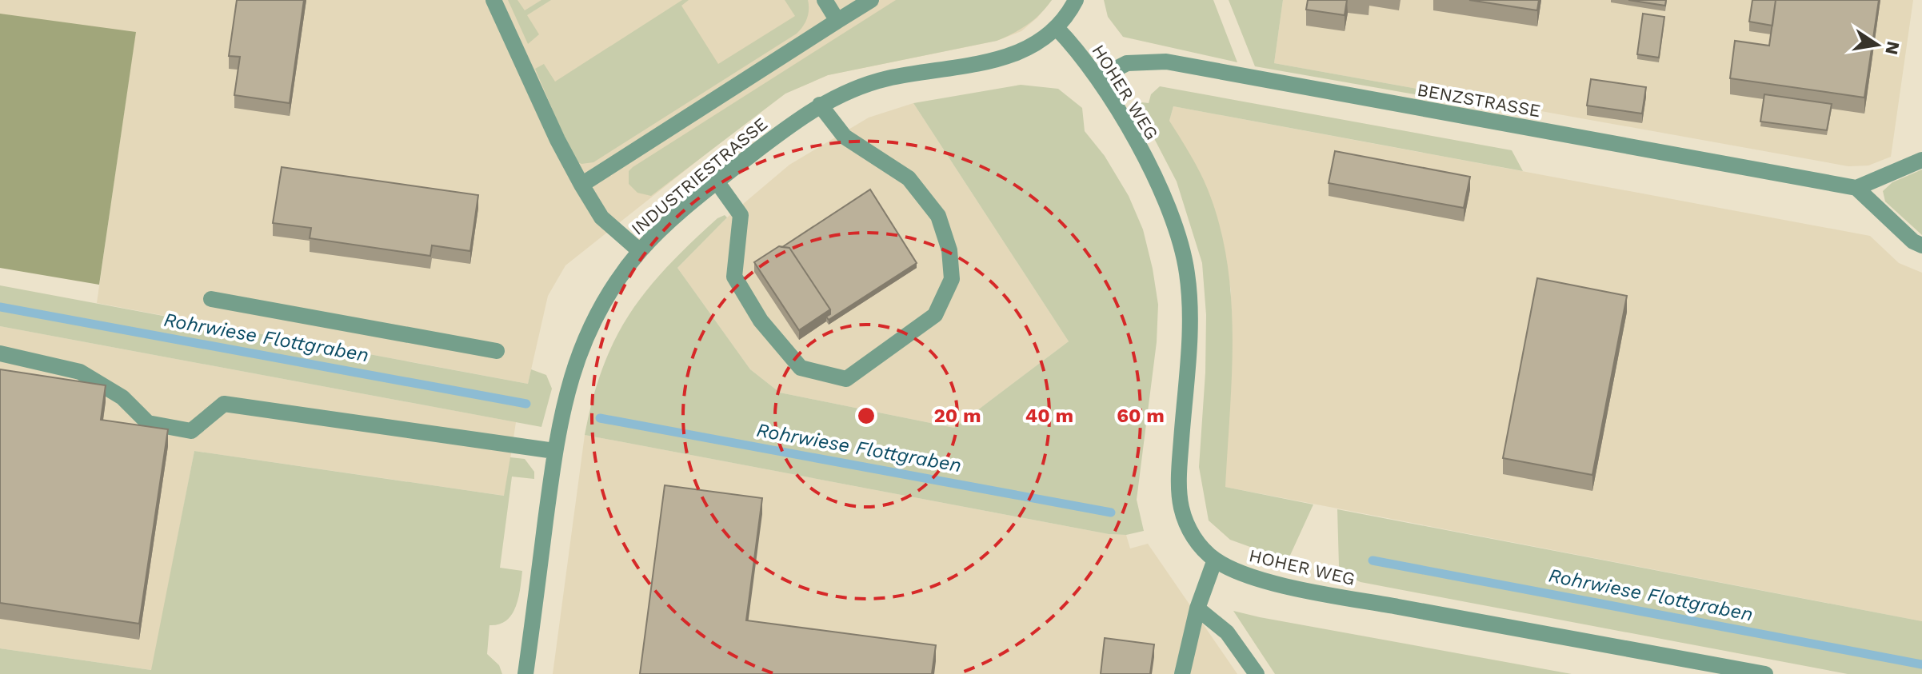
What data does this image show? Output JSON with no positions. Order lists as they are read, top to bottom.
{
  "streets": {
    "street": ["HOHER WEG", "BENZSTRASSE", "INDUSTRIESTRASSE"]
  },
  "crossings": [
    ["HOHER WEG", "BENZSTRASSE"],
    ["HOHER WEG", "INDUSTRIESTRASSE"]
  ],
  "water": ["Rohrwiese Flottgraben"],
  "north": "right",
  "rings": ["20 m", "40 m", "60 m"]
}
